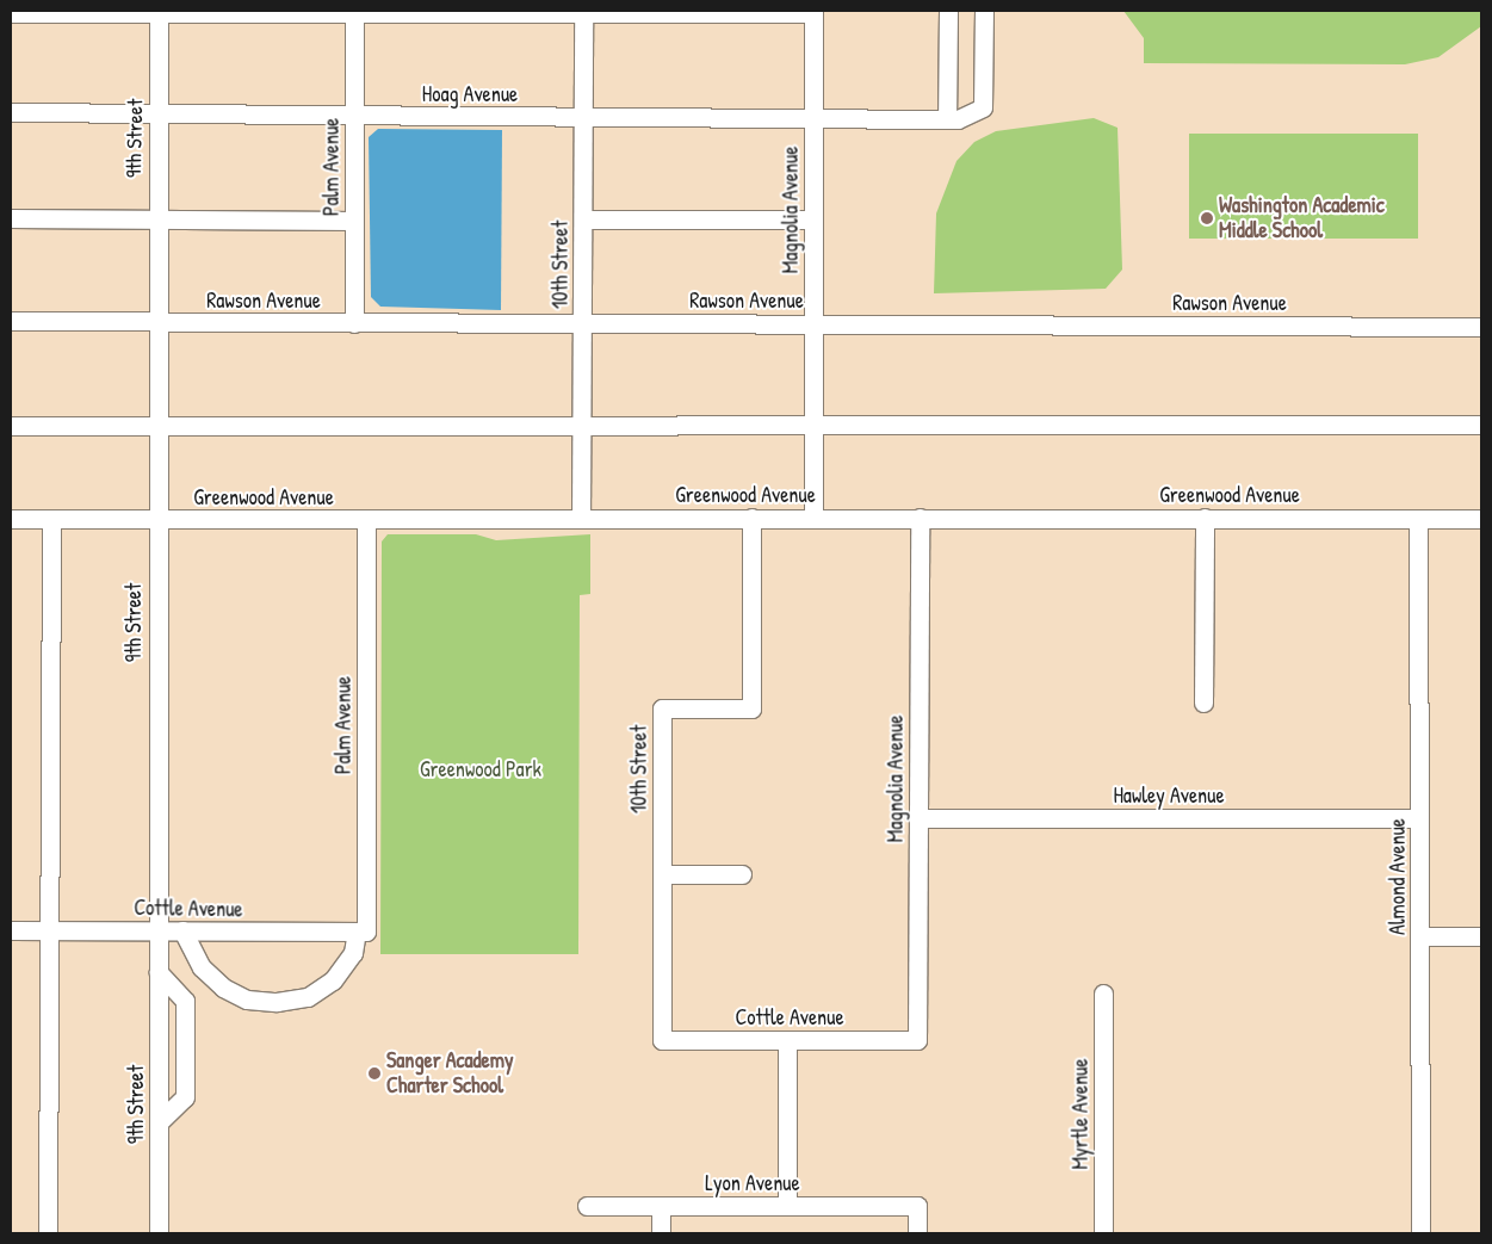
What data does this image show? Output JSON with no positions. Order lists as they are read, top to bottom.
{
  "streets": {
    "street": [
      "Hoag Avenue",
      "9th Street",
      "Palm Avenue",
      "Magnolia Avenue",
      "10th Street",
      "Rawson Avenue",
      "Greenwood Avenue",
      "Hawley Avenue",
      "Almond Avenue",
      "Cottle Avenue",
      "Myrtle Avenue",
      "Lyon Avenue"
    ]
  },
  "crossings": [
    ["Hoag Avenue", "9th Street"],
    ["Hoag Avenue", "Palm Avenue"],
    ["Hoag Avenue", "Magnolia Avenue"],
    ["Hoag Avenue", "10th Street"],
    ["9th Street", "Rawson Avenue"],
    ["9th Street", "Greenwood Avenue"],
    ["9th Street", "Cottle Avenue"],
    ["Palm Avenue", "Rawson Avenue"],
    ["Palm Avenue", "Greenwood Avenue"],
    ["Palm Avenue", "Cottle Avenue"],
    ["Magnolia Avenue", "Rawson Avenue"],
    ["Magnolia Avenue", "Greenwood Avenue"],
    ["Magnolia Avenue", "Hawley Avenue"],
    ["Magnolia Avenue", "Cottle Avenue"],
    ["10th Street", "Rawson Avenue"],
    ["10th Street", "Greenwood Avenue"],
    ["10th Street", "Cottle Avenue"],
    ["Greenwood Avenue", "Almond Avenue"],
    ["Hawley Avenue", "Almond Avenue"]
  ],
  "parks": ["Greenwood Park"],
  "places": ["Washington Academic Middle School", "Sanger Academy Charter School"]
}
